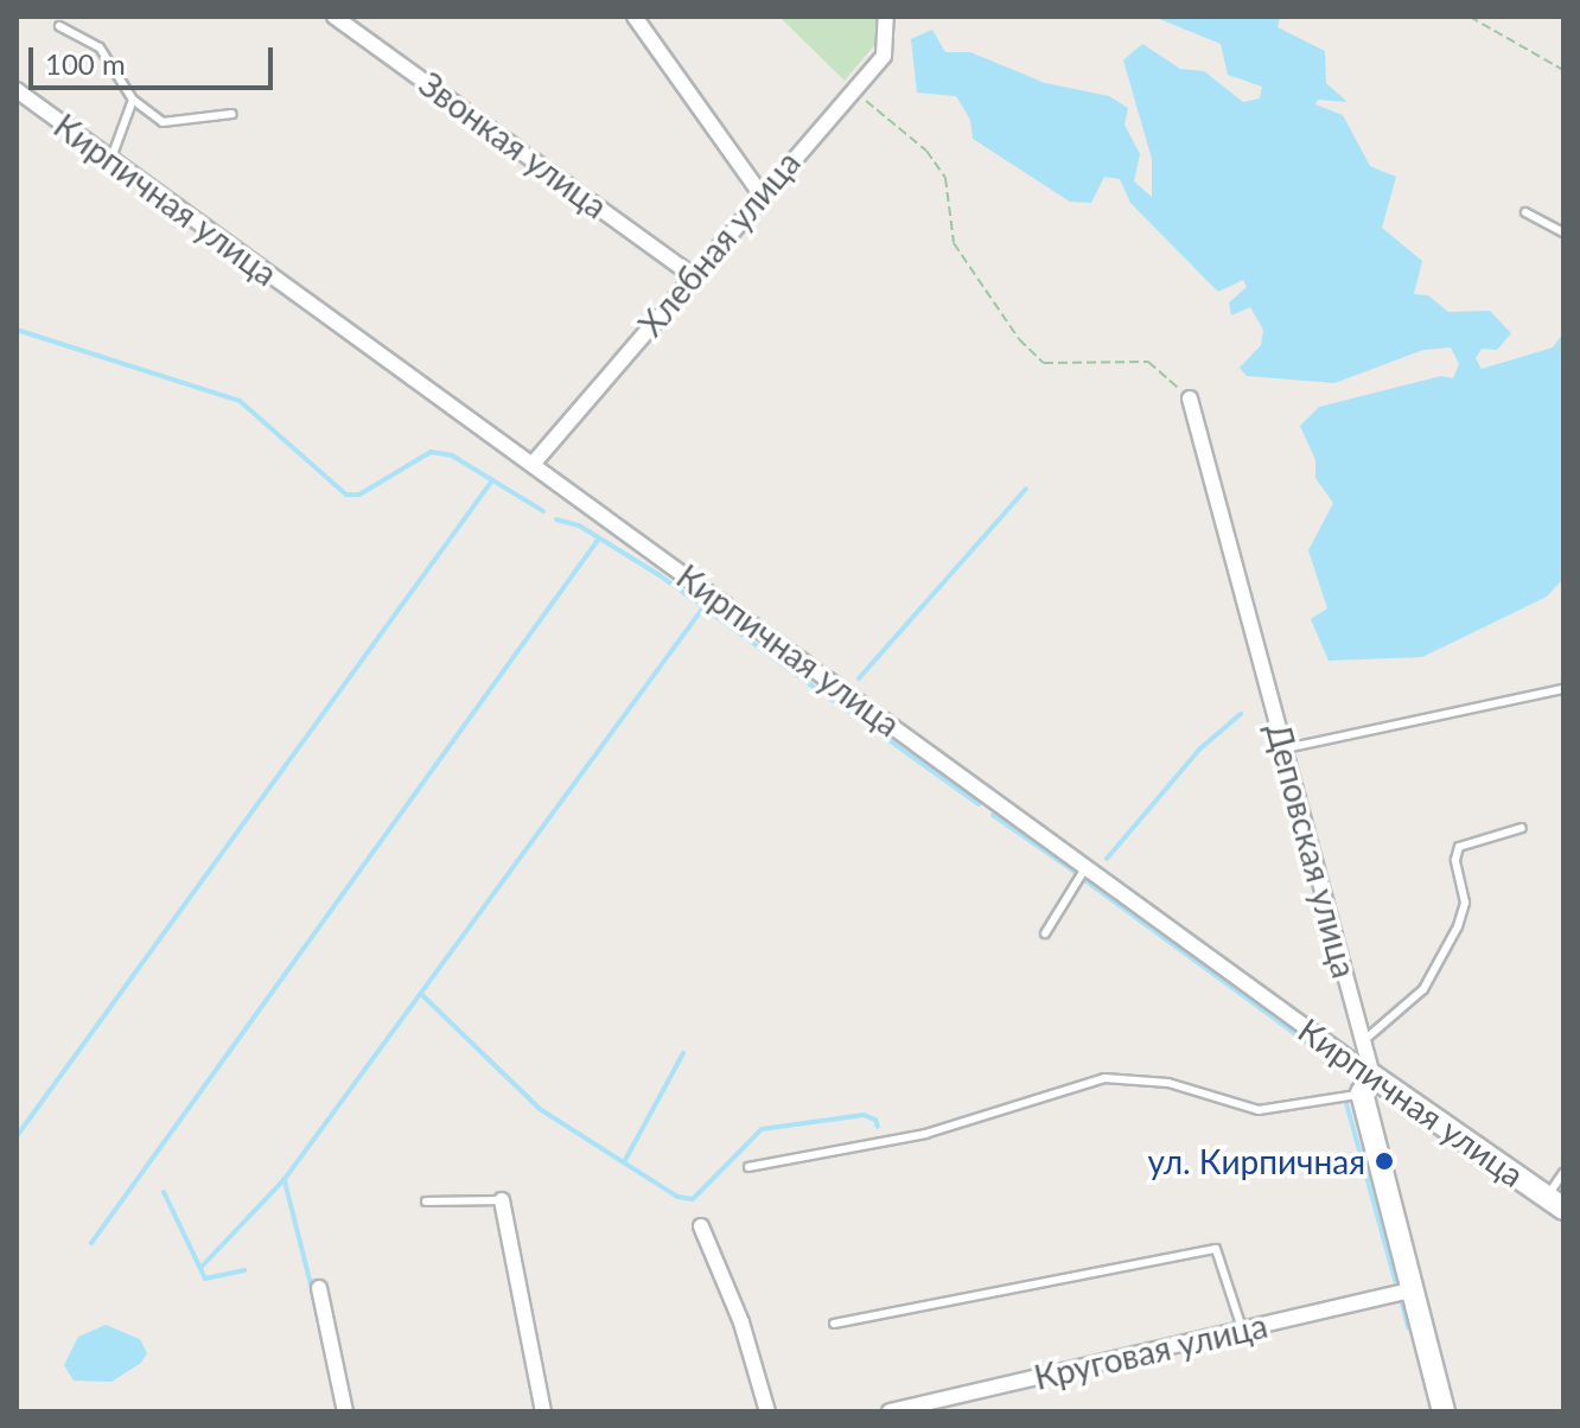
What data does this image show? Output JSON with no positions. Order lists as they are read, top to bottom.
{
  "streets": {
    "street": [
      "Звонкая улица",
      "Кирпичная улица",
      "Хлебная улица",
      "Деповская улица",
      "Круговая улица"
    ]
  },
  "crossings": [
    ["Звонкая улица", "Хлебная улица"],
    ["Кирпичная улица", "Хлебная улица"],
    ["Кирпичная улица", "Деповская улица"],
    ["Деповская улица", "Круговая улица"]
  ],
  "places": ["ул. Кирпичная"],
  "scale_bar": "100 m"
}
